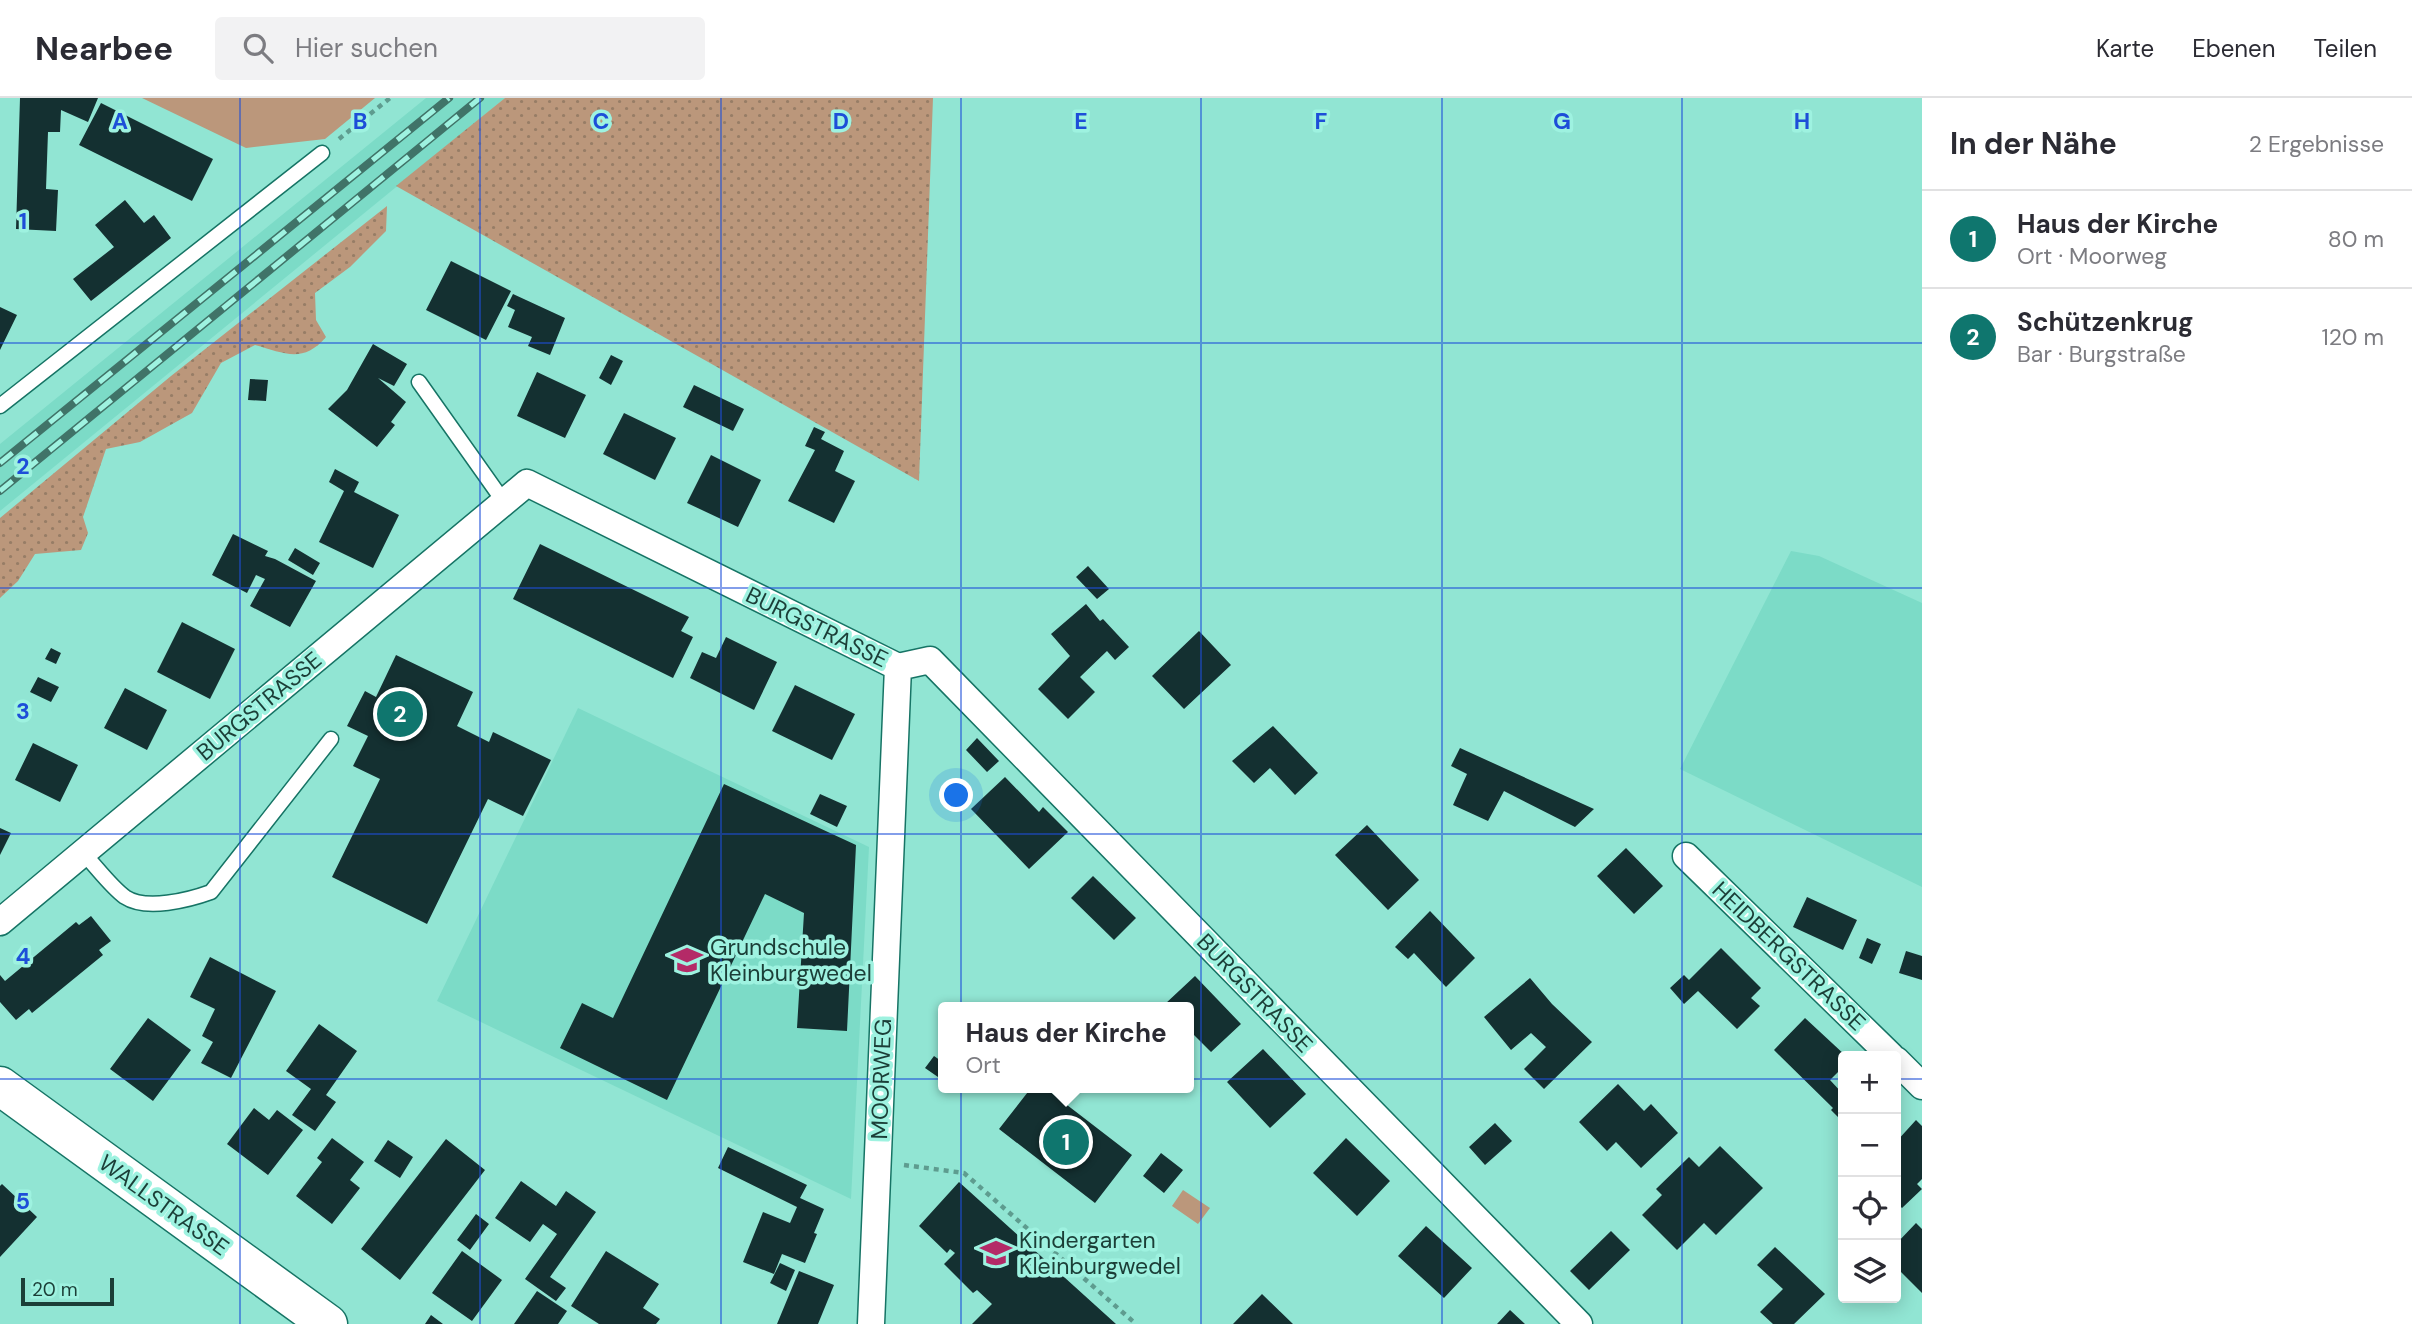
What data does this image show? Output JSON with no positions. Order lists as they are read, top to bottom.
{
  "streets": {
    "street": [
      "BURGSTRASSE",
      "HEIDBERGSTRASSE",
      "MOORWEG",
      "WALLSTRASSE"
    ]
  },
  "crossings": [
    ["BURGSTRASSE", "MOORWEG"]
  ],
  "places": {
    "school or university": ["Grundschule Kleinburgwedel", "Kindergarten Kleinburgwedel"]
  },
  "scale_bar": "20 m",
  "page": {
    "header": "Nearbee",
    "search": "Hier suchen",
    "nav": ["Karte", "Ebenen", "Teilen"],
    "heading": ["In der Nähe", "2 Ergebnisse"],
    "list": [
      {
        "mark": "1",
        "name": "Haus der Kirche",
        "note": "Ort · Moorweg",
        "value": "80 m"
      },
      {
        "mark": "2",
        "name": "Schützenkrug",
        "note": "Bar · Burgstraße",
        "value": "120 m"
      }
    ],
    "pins": ["2", "1"],
    "popup": ["Haus der Kirche", "Ort"],
    "map_buttons": ["+", "−"],
    "scale": "20 m"
  },
  "grid": {
    "columns": [
      "A",
      "B",
      "C",
      "D",
      "E",
      "F",
      "G",
      "H"
    ],
    "rows": [
      "1",
      "2",
      "3",
      "4",
      "5"
    ]
  }
}
